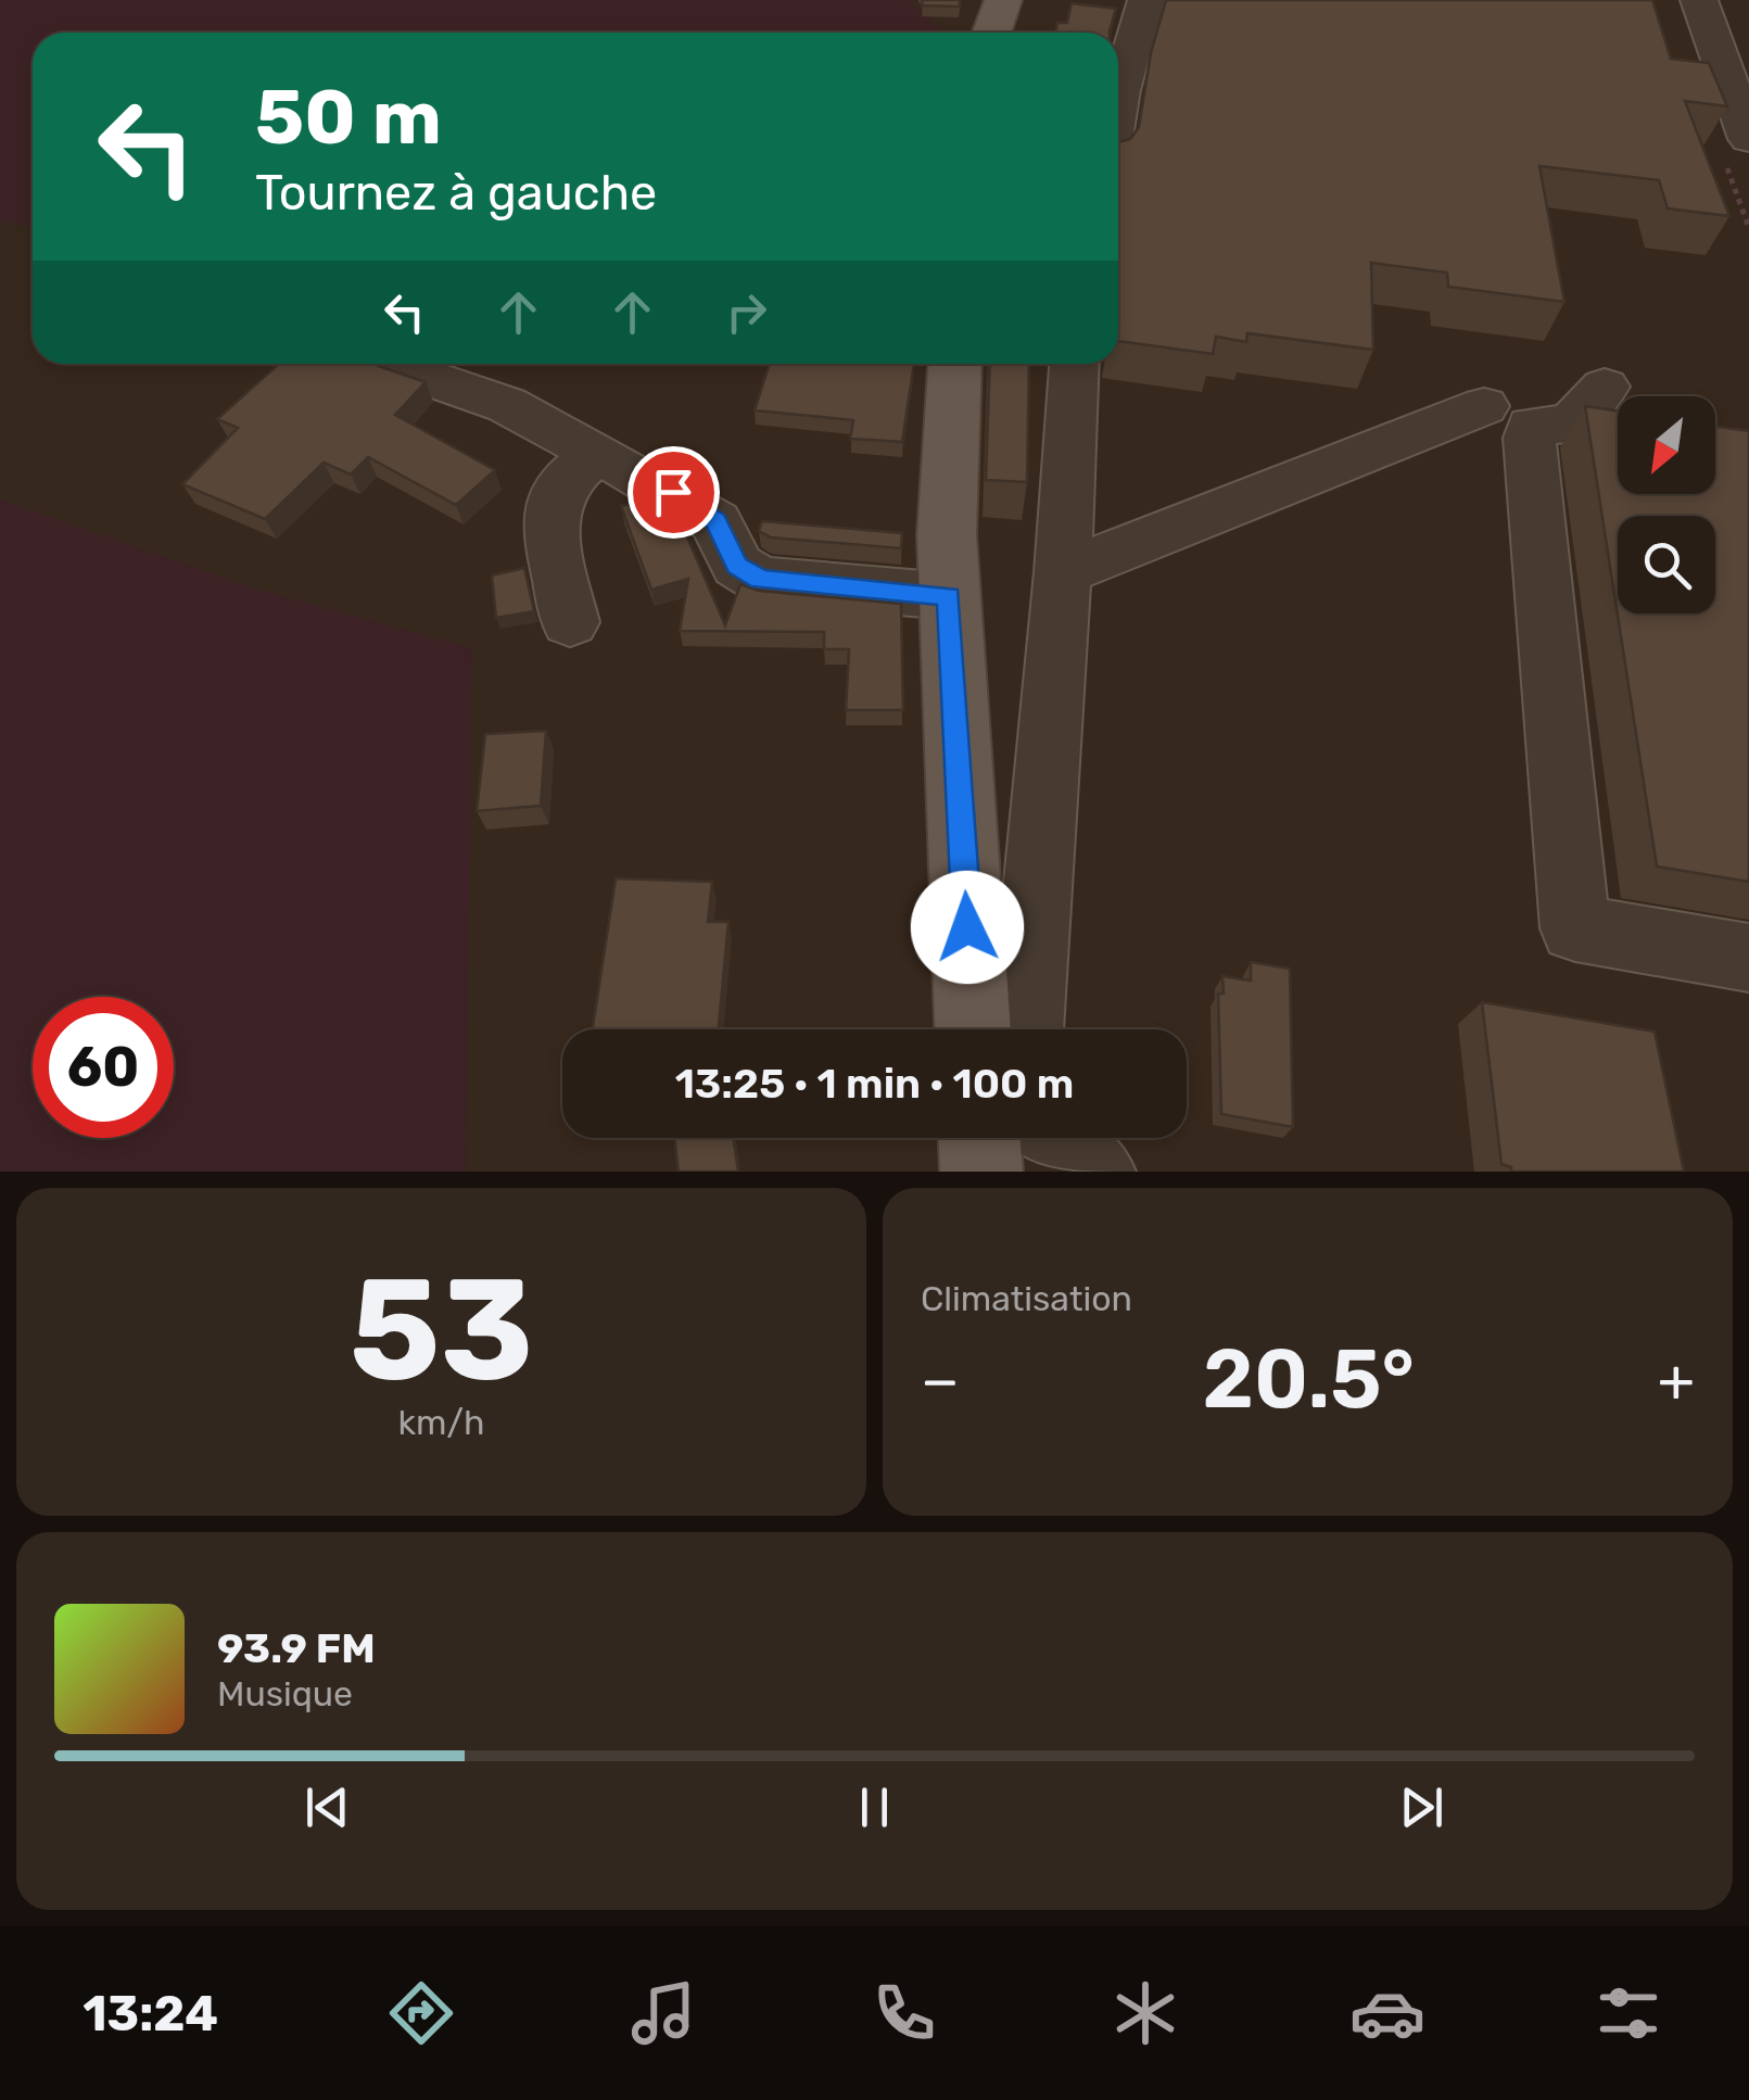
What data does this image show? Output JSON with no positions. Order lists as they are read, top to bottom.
{
  "north": "bottom left",
  "page": {
    "turn": ["50 m", "Tournez à gauche"],
    "limit": "60",
    "trip": "13:25 · 1 min · 100 m",
    "tile": [
      ["53", "km/h"],
      "Climatisation"
    ],
    "heat": ["−", "20.5°", "+"],
    "song": ["93.9 FM", "Musique"],
    "tabs": "13:24"
  }
}
